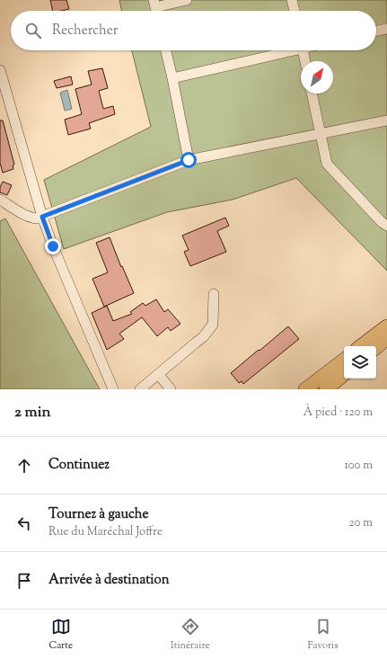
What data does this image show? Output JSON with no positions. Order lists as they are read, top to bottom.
{
  "north": "top right",
  "page": {
    "search": "Rechercher",
    "heading": ["2 min", "À pied · 120 m"],
    "list": [
      ["Continuez", "100 m"],
      ["Tournez à gauche", "Rue du Maréchal Joffre", "20 m"],
      "Arrivée à destination"
    ],
    "nav": ["Carte", "Itinéraire", "Favoris"]
  }
}
